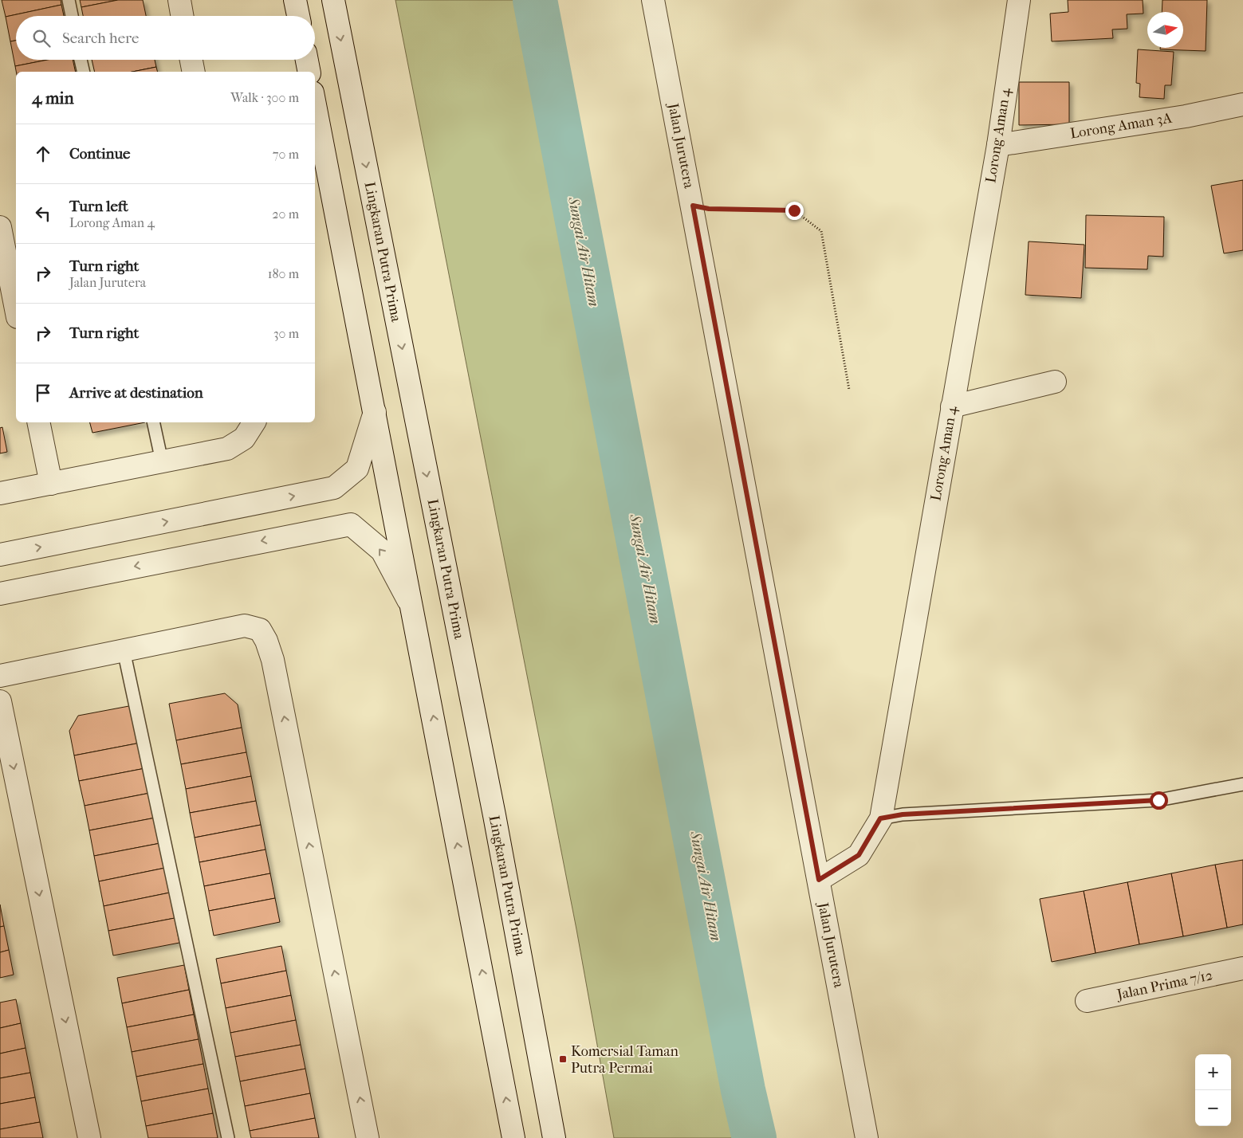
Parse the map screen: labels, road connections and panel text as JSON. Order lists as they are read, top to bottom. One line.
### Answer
{"streets":{"street":["Lorong Aman 3A","Lorong Aman 4","Jalan Jurutera","Lingkaran Putra Prima","Jalan Prima 7/12"]},"crossings":[["Lorong Aman 3A","Lorong Aman 4"],["Lorong Aman 4","Jalan Jurutera"]],"water":["Sungai Air Hitam"],"places":{"transit":["Komersial Taman Putra Permai"]},"north":"right","page":{"search":"Search here","heading":["4 min","Walk · 300 m"],"list":[["Continue","70 m"],["Turn left","Lorong Aman 4","20 m"],["Turn right","Jalan Jurutera","180 m"],["Turn right","30 m"],"Arrive at destination"],"map_buttons":["+","−"]}}
